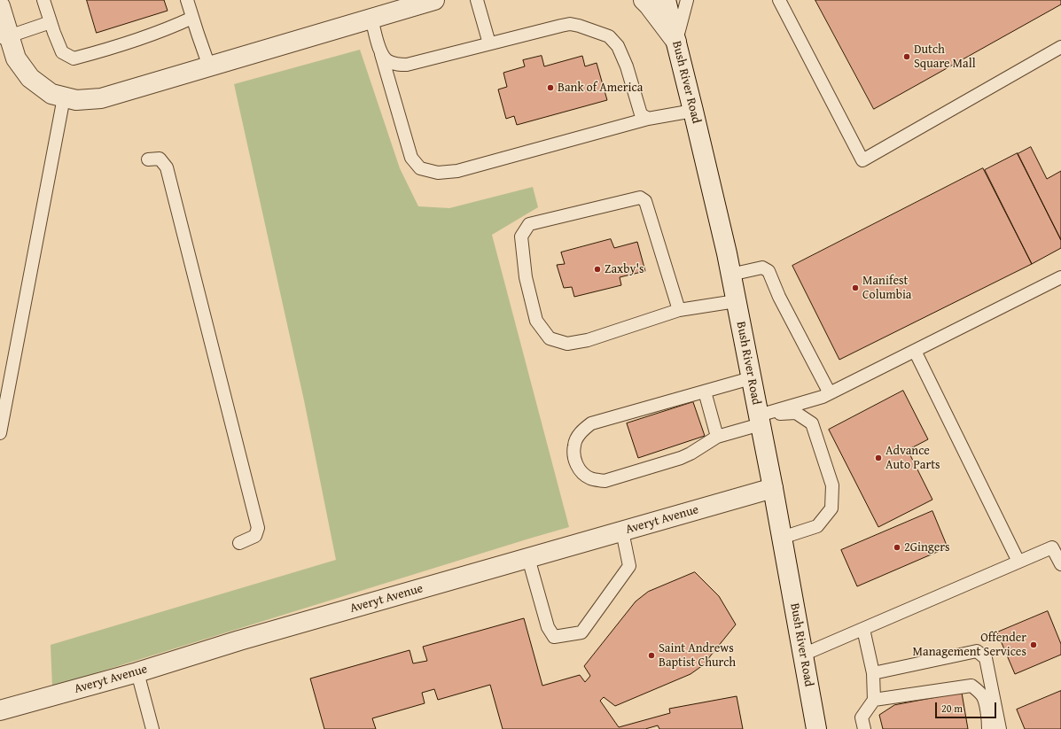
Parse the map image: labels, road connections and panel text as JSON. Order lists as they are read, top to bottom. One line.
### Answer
{"streets":{"street":["Bush River Road","Averyt Avenue"]},"crossings":[["Bush River Road","Averyt Avenue"]],"places":["Dutch Square Mall","Bank of America","Zaxby's","Manifest Columbia","Advance Auto Parts","2Gingers","Offender Management Services","Saint Andrews Baptist Church"],"scale_bar":"20 m"}
